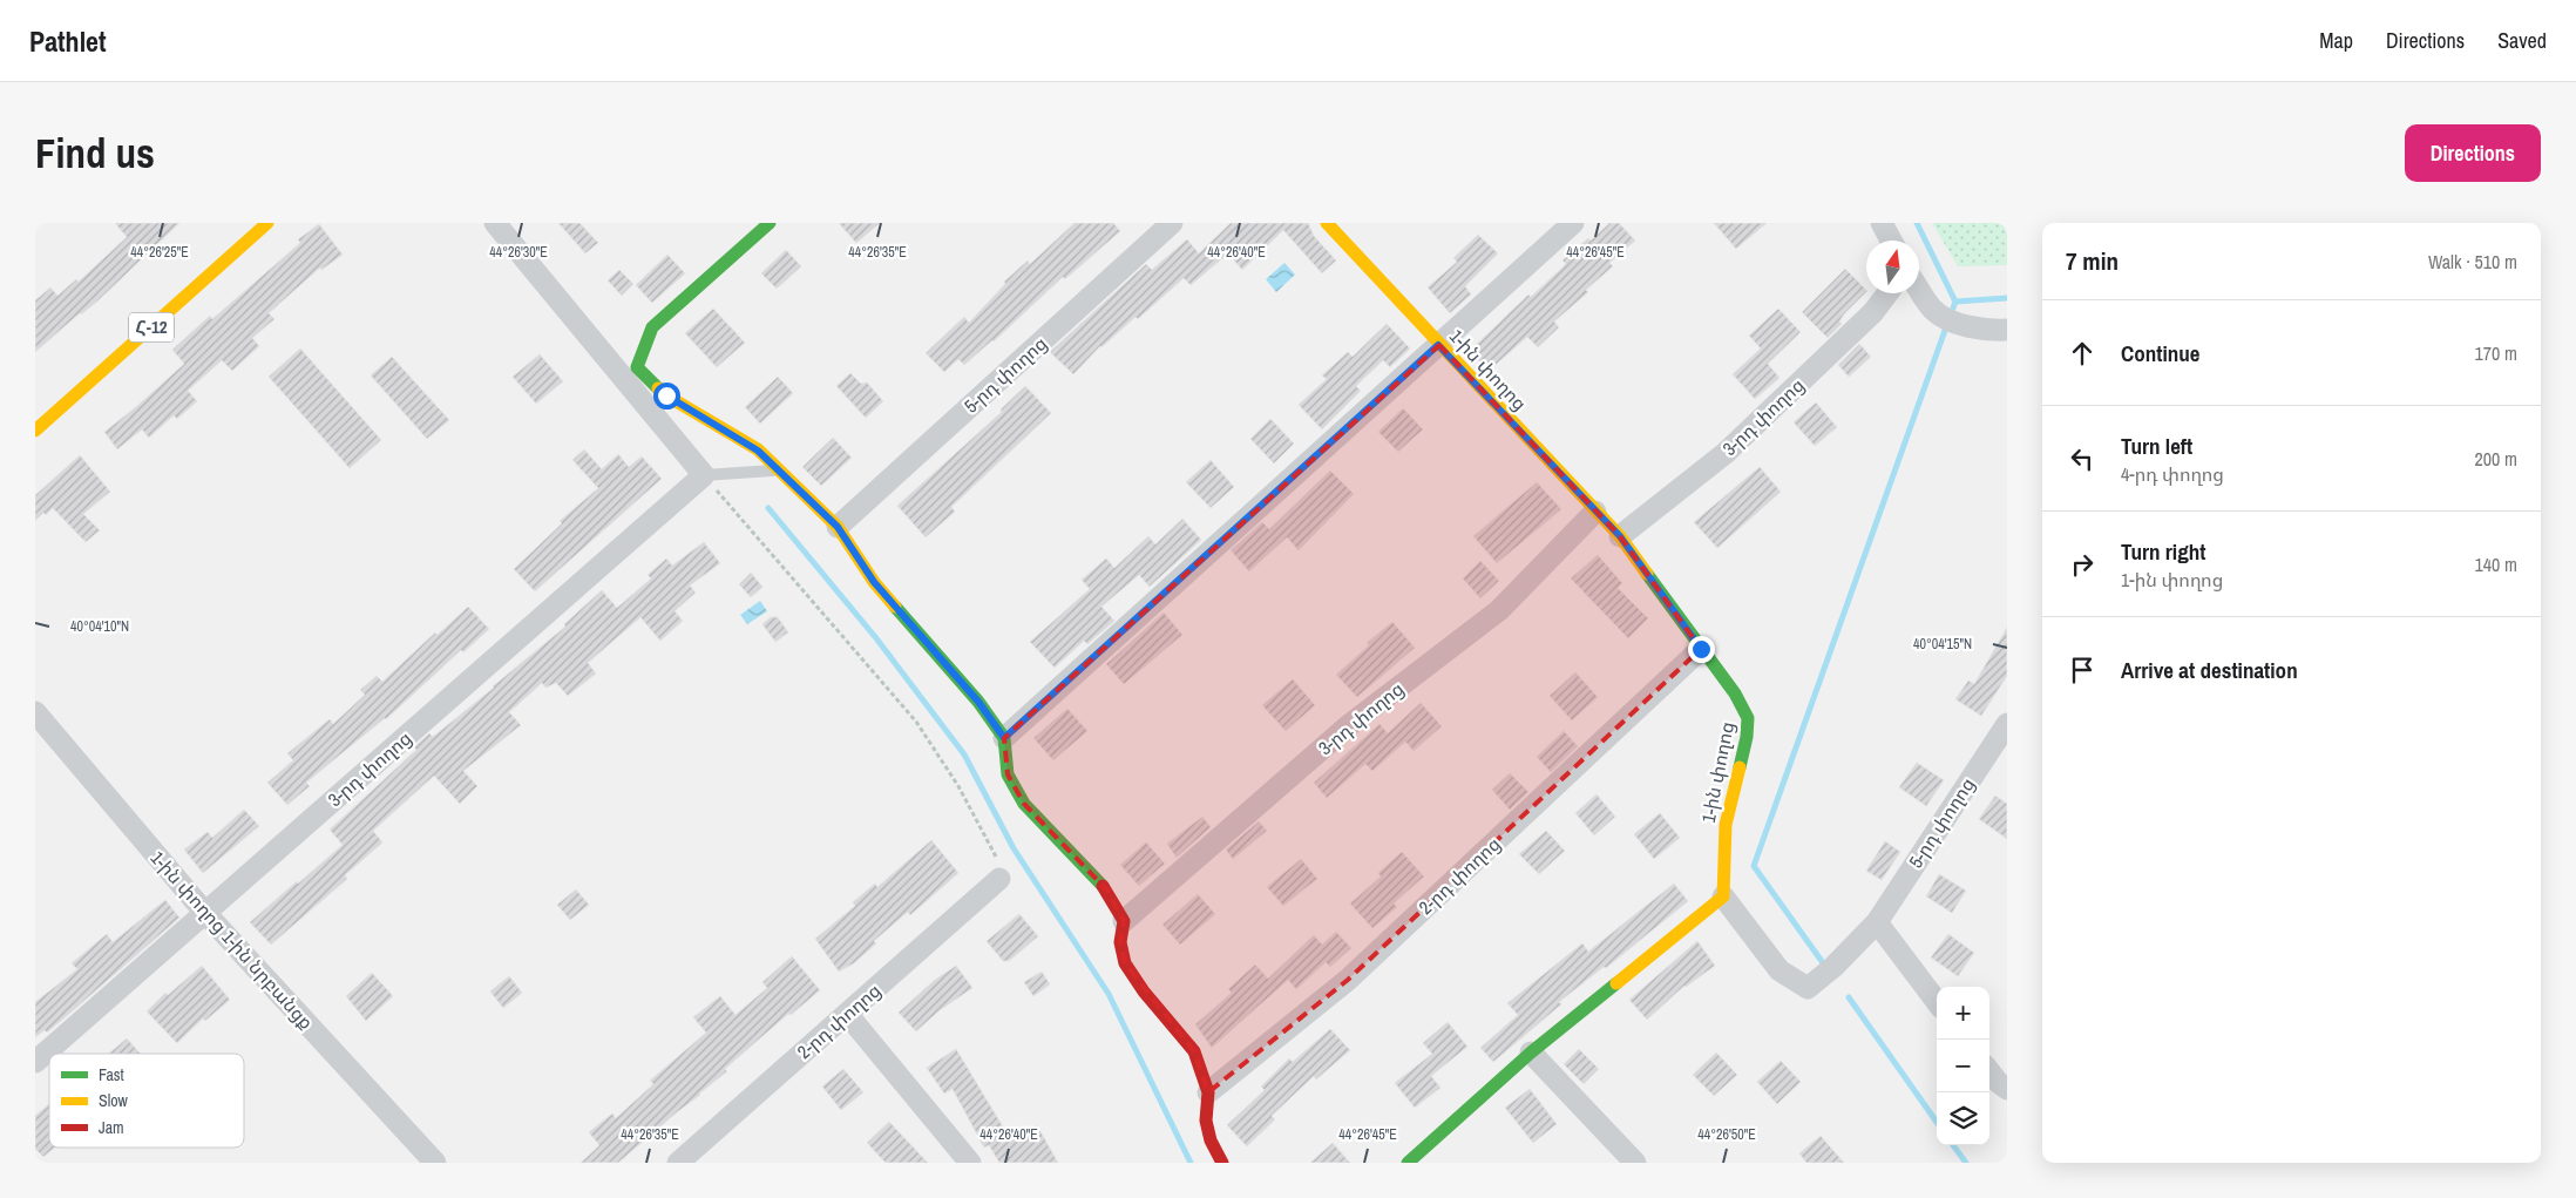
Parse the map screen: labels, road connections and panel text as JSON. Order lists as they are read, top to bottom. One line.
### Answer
{"streets":{"street":["Հ-12","1-ին փողոց","5-րդ փողոց","3-րդ փողոց","2-րդ փողոց","1-ին փողոց 1-ին նրբանցք"]},"crossings":[["1-ին փողոց","5-րդ փողոց"],["1-ին փողոց","3-րդ փողոց"],["1-ին փողոց","2-րդ փողոց"],["3-րդ փողոց","1-ին փողոց 1-ին նրբանցք"]],"legend":["Fast","Slow","Jam"],"north":"top","page":{"header":"Pathlet","nav":["Map","Directions","Saved"],"buttons":"Directions","title":"Find us","heading":["7 min","Walk · 510 m"],"list":[["Continue","170 m"],["Turn left","4-րդ փողոց","200 m"],["Turn right","1-ին փողոց","140 m"],"Arrive at destination"],"map_buttons":["+","−"]},"coordinates":["44°26'30\"E","44°26'35\"E","44°26'40\"E","44°26'45\"E","44°26'25\"E","40°04'10\"N","40°04'15\"N","44°26'50\"E"]}
